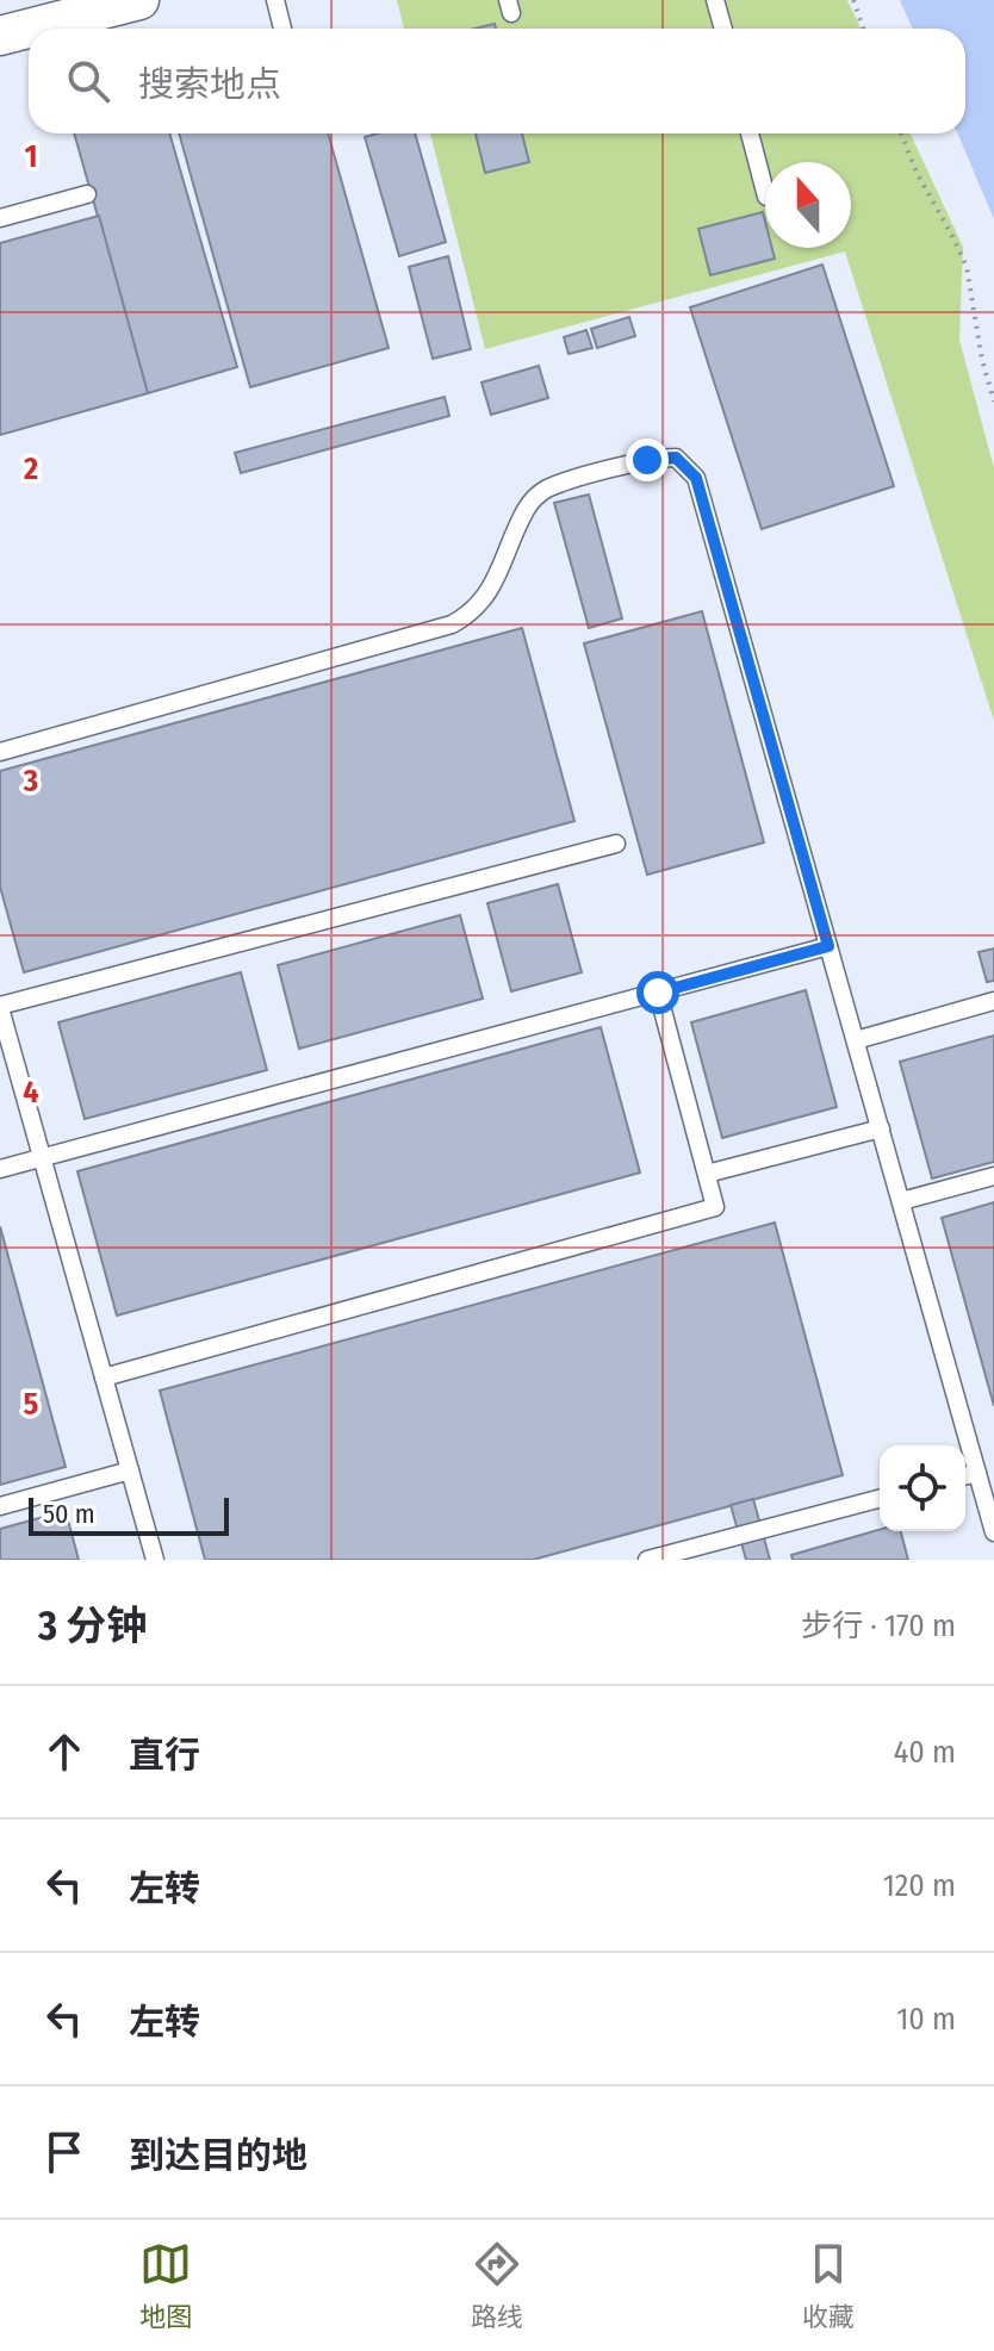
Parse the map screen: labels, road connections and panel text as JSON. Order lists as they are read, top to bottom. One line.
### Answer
{"scale_bar":"50 m","north":"top","page":{"search":"搜索地点","scale":"50 m","heading":["3 分钟","步行 · 170 m"],"list":[["直行","40 m"],["左转","120 m"],["左转","10 m"],"到达目的地"],"nav":["地图","路线","收藏"]},"grid":{"rows":["1","2","3","4","5"]}}
